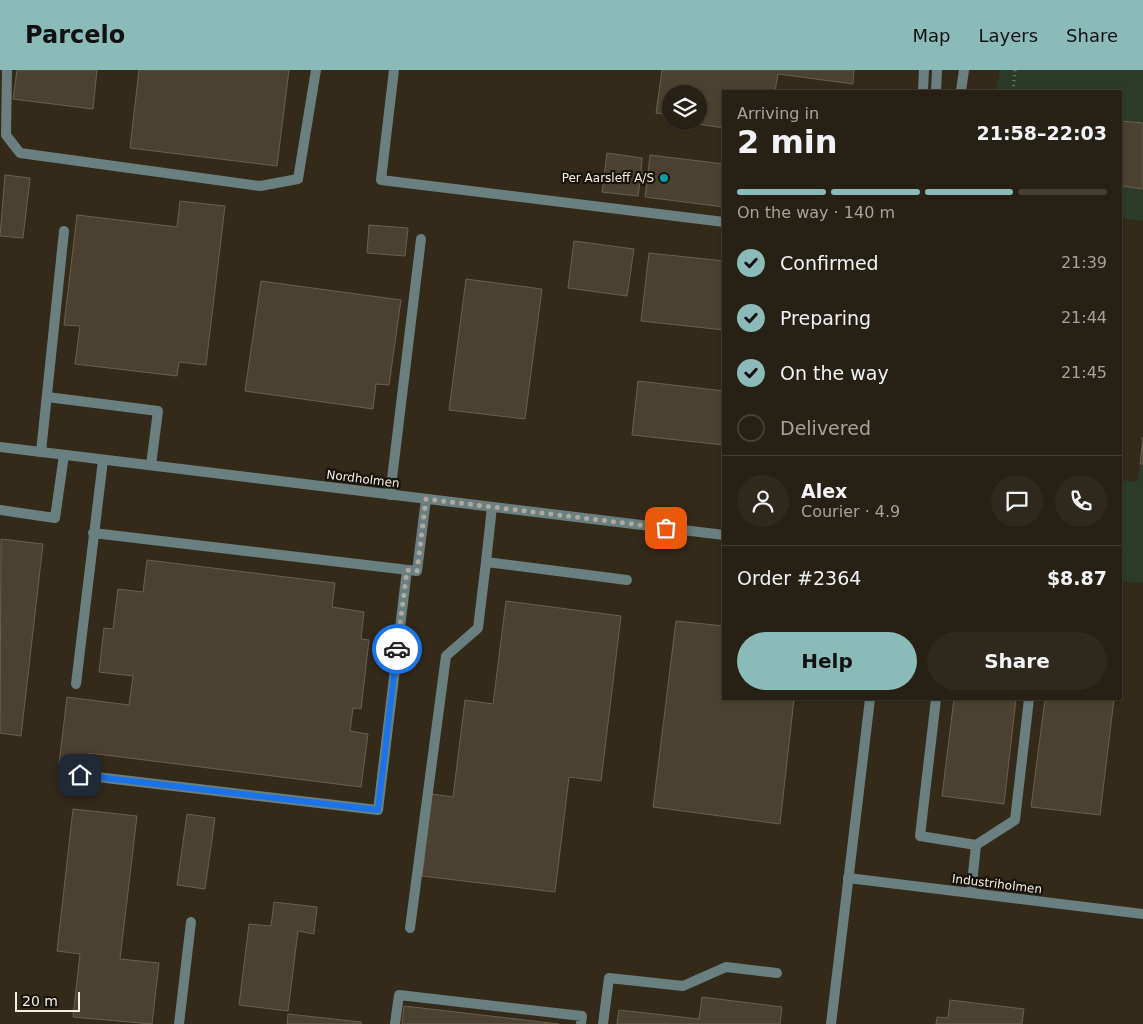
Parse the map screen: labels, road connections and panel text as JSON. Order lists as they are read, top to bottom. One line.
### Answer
{"streets":{"street":["Nordholmen","Industriholmen"]},"places":["Per Aarsleff A/S"],"scale_bar":"20 m","page":{"header":"Parcelo","nav":["Map","Layers","Share"],"heading":["2 min","Arriving in","21:58–22:03"],"panel":["Alex","Courier · 4.9","Order #2364","$8.87"],"bar":"On the way · 140 m","list":[["Confirmed","21:39"],["Preparing","21:44"],["On the way","21:45"],"Delivered"],"buttons":["Help","Share"],"scale":"20 m"}}
